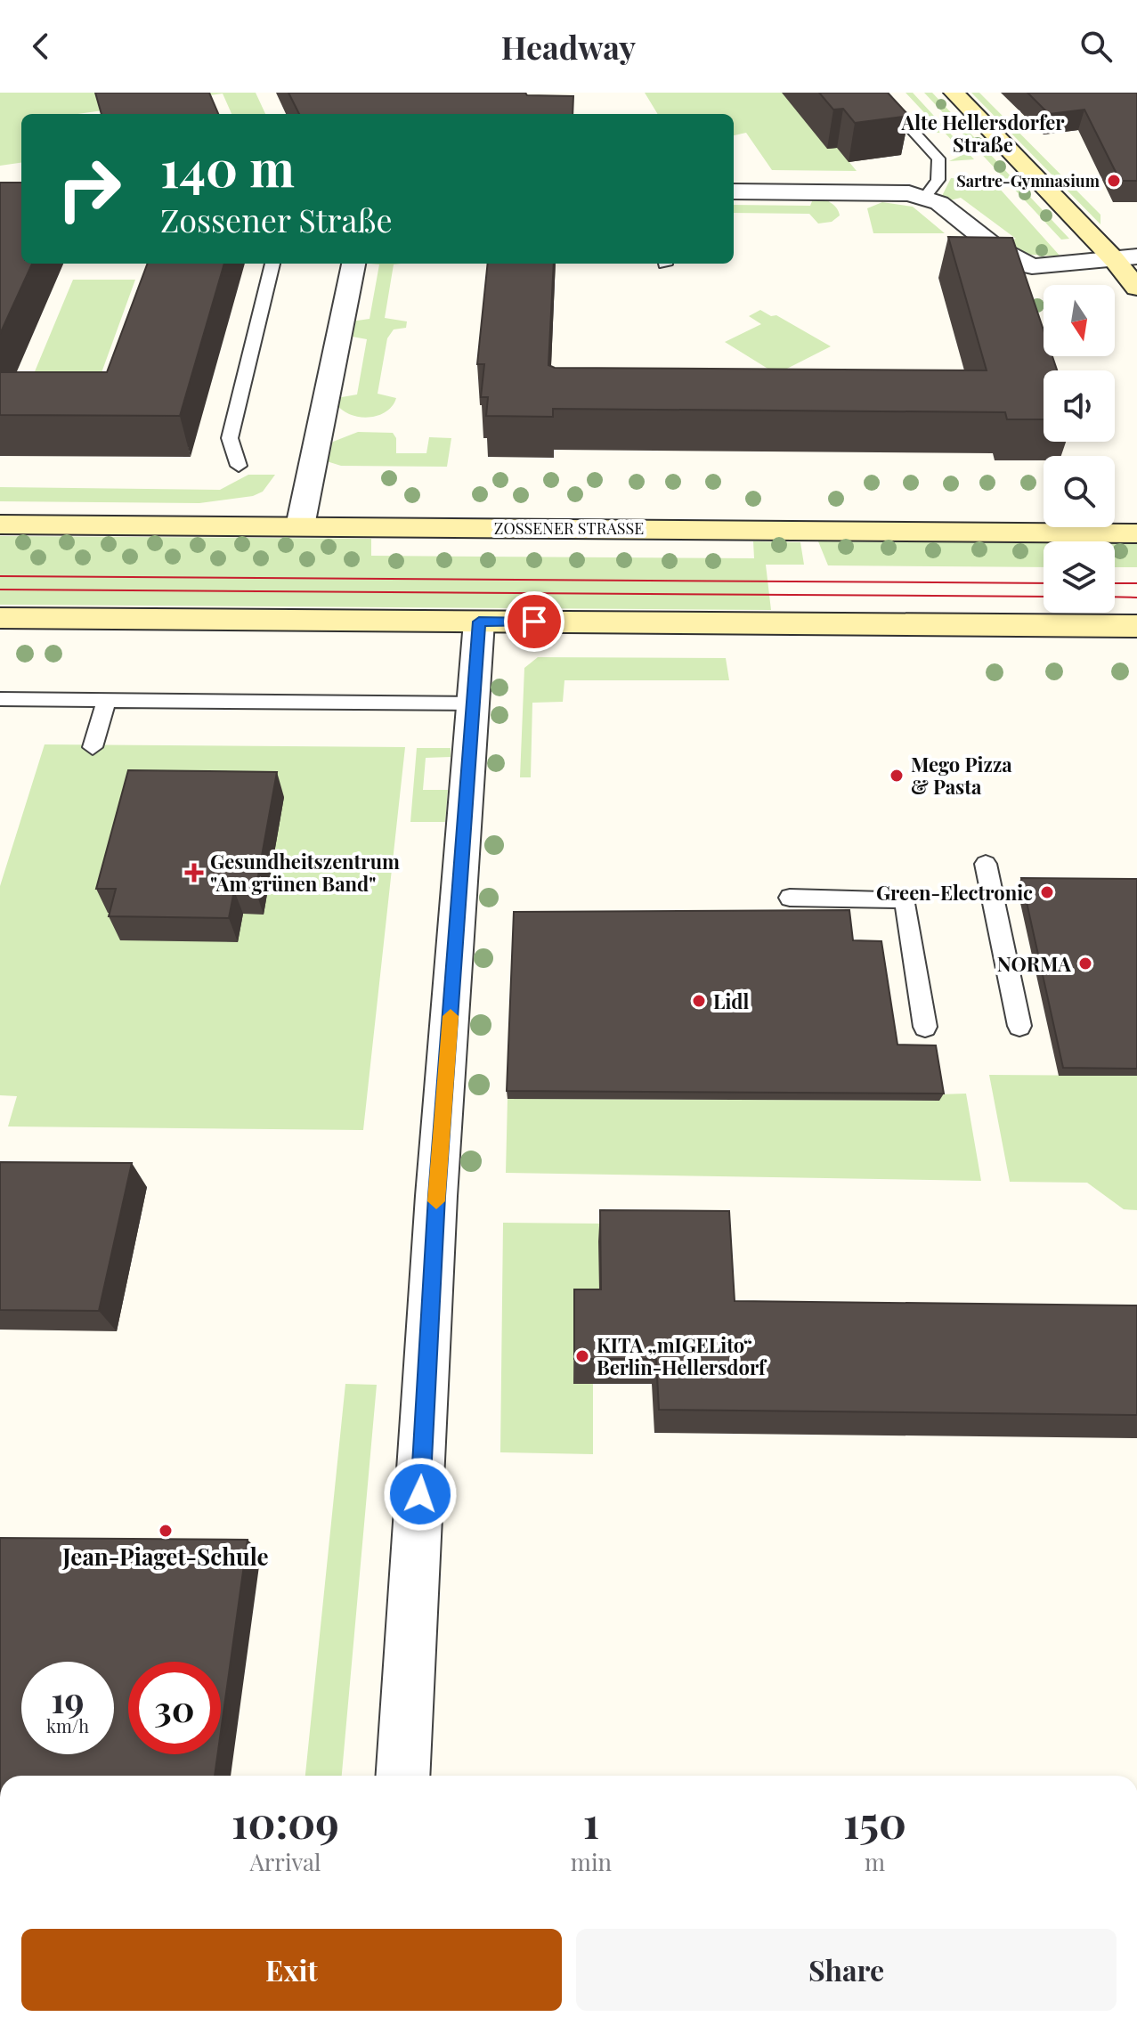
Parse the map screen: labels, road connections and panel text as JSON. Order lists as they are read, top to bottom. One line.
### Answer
{"streets":{"street":["ZOSSENER STRASSE"]},"districts":["Alte Hellersdorfer Straße"],"places":{"other":["Sartre-Gymnasium","Mego Pizza & Pasta","Green-Electronic","NORMA","Lidl","KITA „mIGELito“ Berlin-Hellersdorf","Jean-Piaget-Schule"],"health":["Gesundheitszentrum \"Am grünen Band\""]},"north":"bottom","page":{"header":"Headway","turn":["140 m","Zossener Straße"],"speed":"19 km/h","limit":"30","eta":["10:09","Arrival","1","min","150","m"],"buttons":["Exit","Share"]}}
